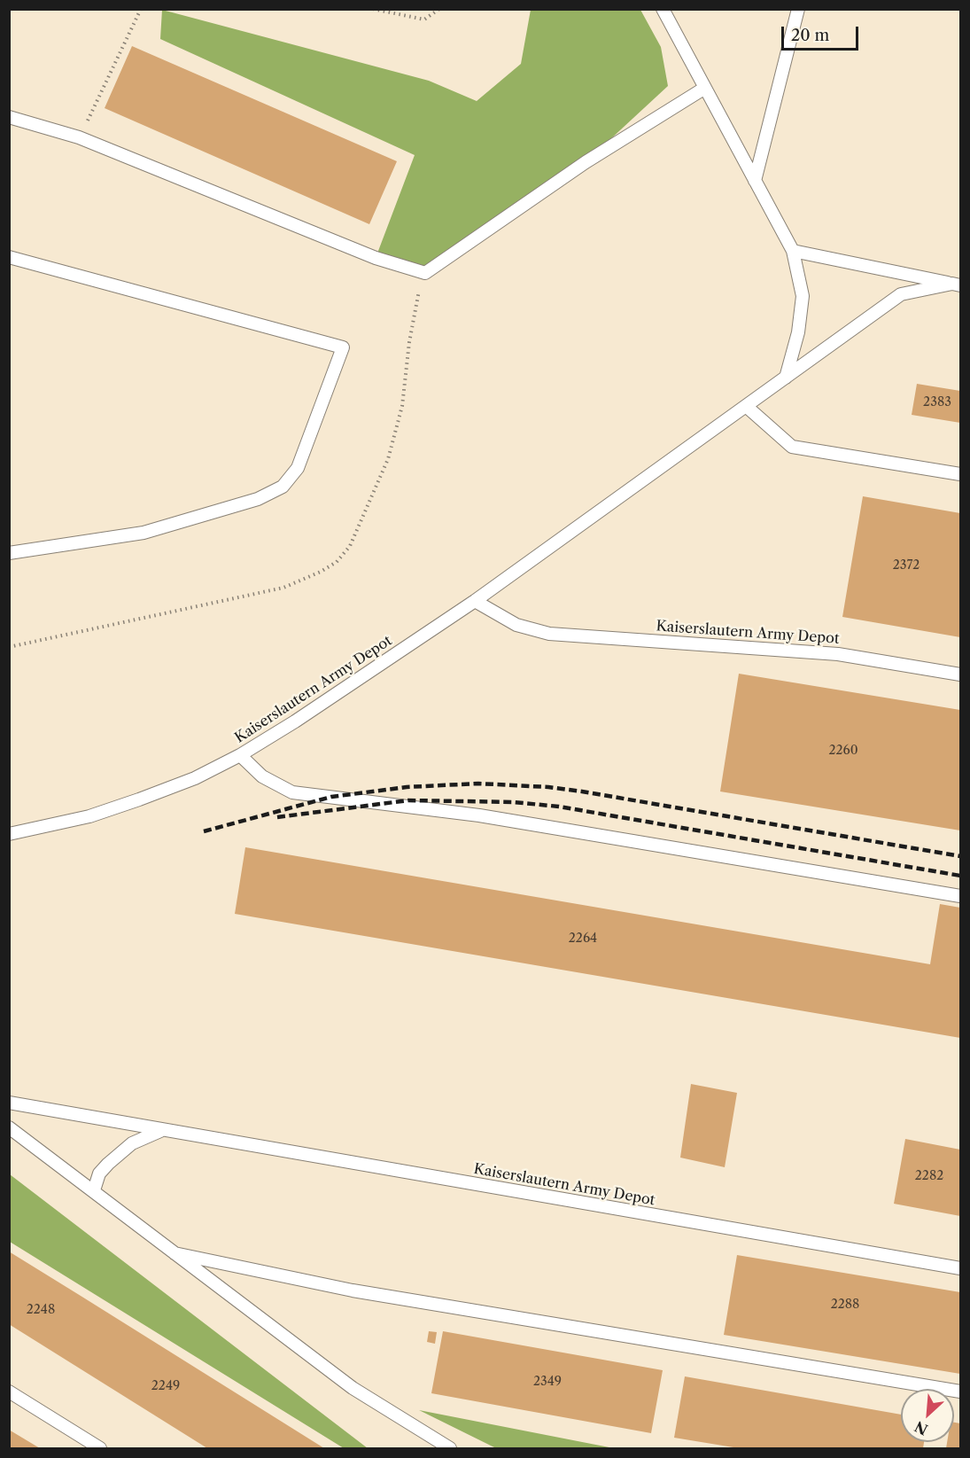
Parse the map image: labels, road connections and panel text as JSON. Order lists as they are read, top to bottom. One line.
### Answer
{"streets":{"lane":["Kaiserslautern Army Depot"]},"house_numbers":["2383","2372","2260","2264","2282","2288","2248","2349","2249"],"scale_bar":"20 m","north":"bottom left"}
